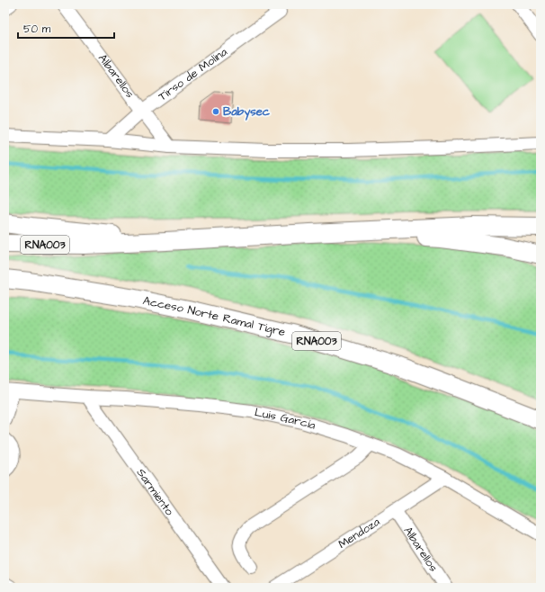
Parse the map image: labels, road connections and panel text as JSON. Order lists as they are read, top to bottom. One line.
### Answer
{"streets":{"highway":["RNA003","Acceso Norte Ramal Tigre"],"street":["Tirso de Molina","Albarellos","Luis García","Sarmiento","Mendoza"]},"crossings":[["Tirso de Molina","Albarellos"],["Albarellos","Mendoza"],["Luis García","Sarmiento"],["Luis García","Mendoza"]],"places":["Babysec"],"scale_bar":"50 m"}
